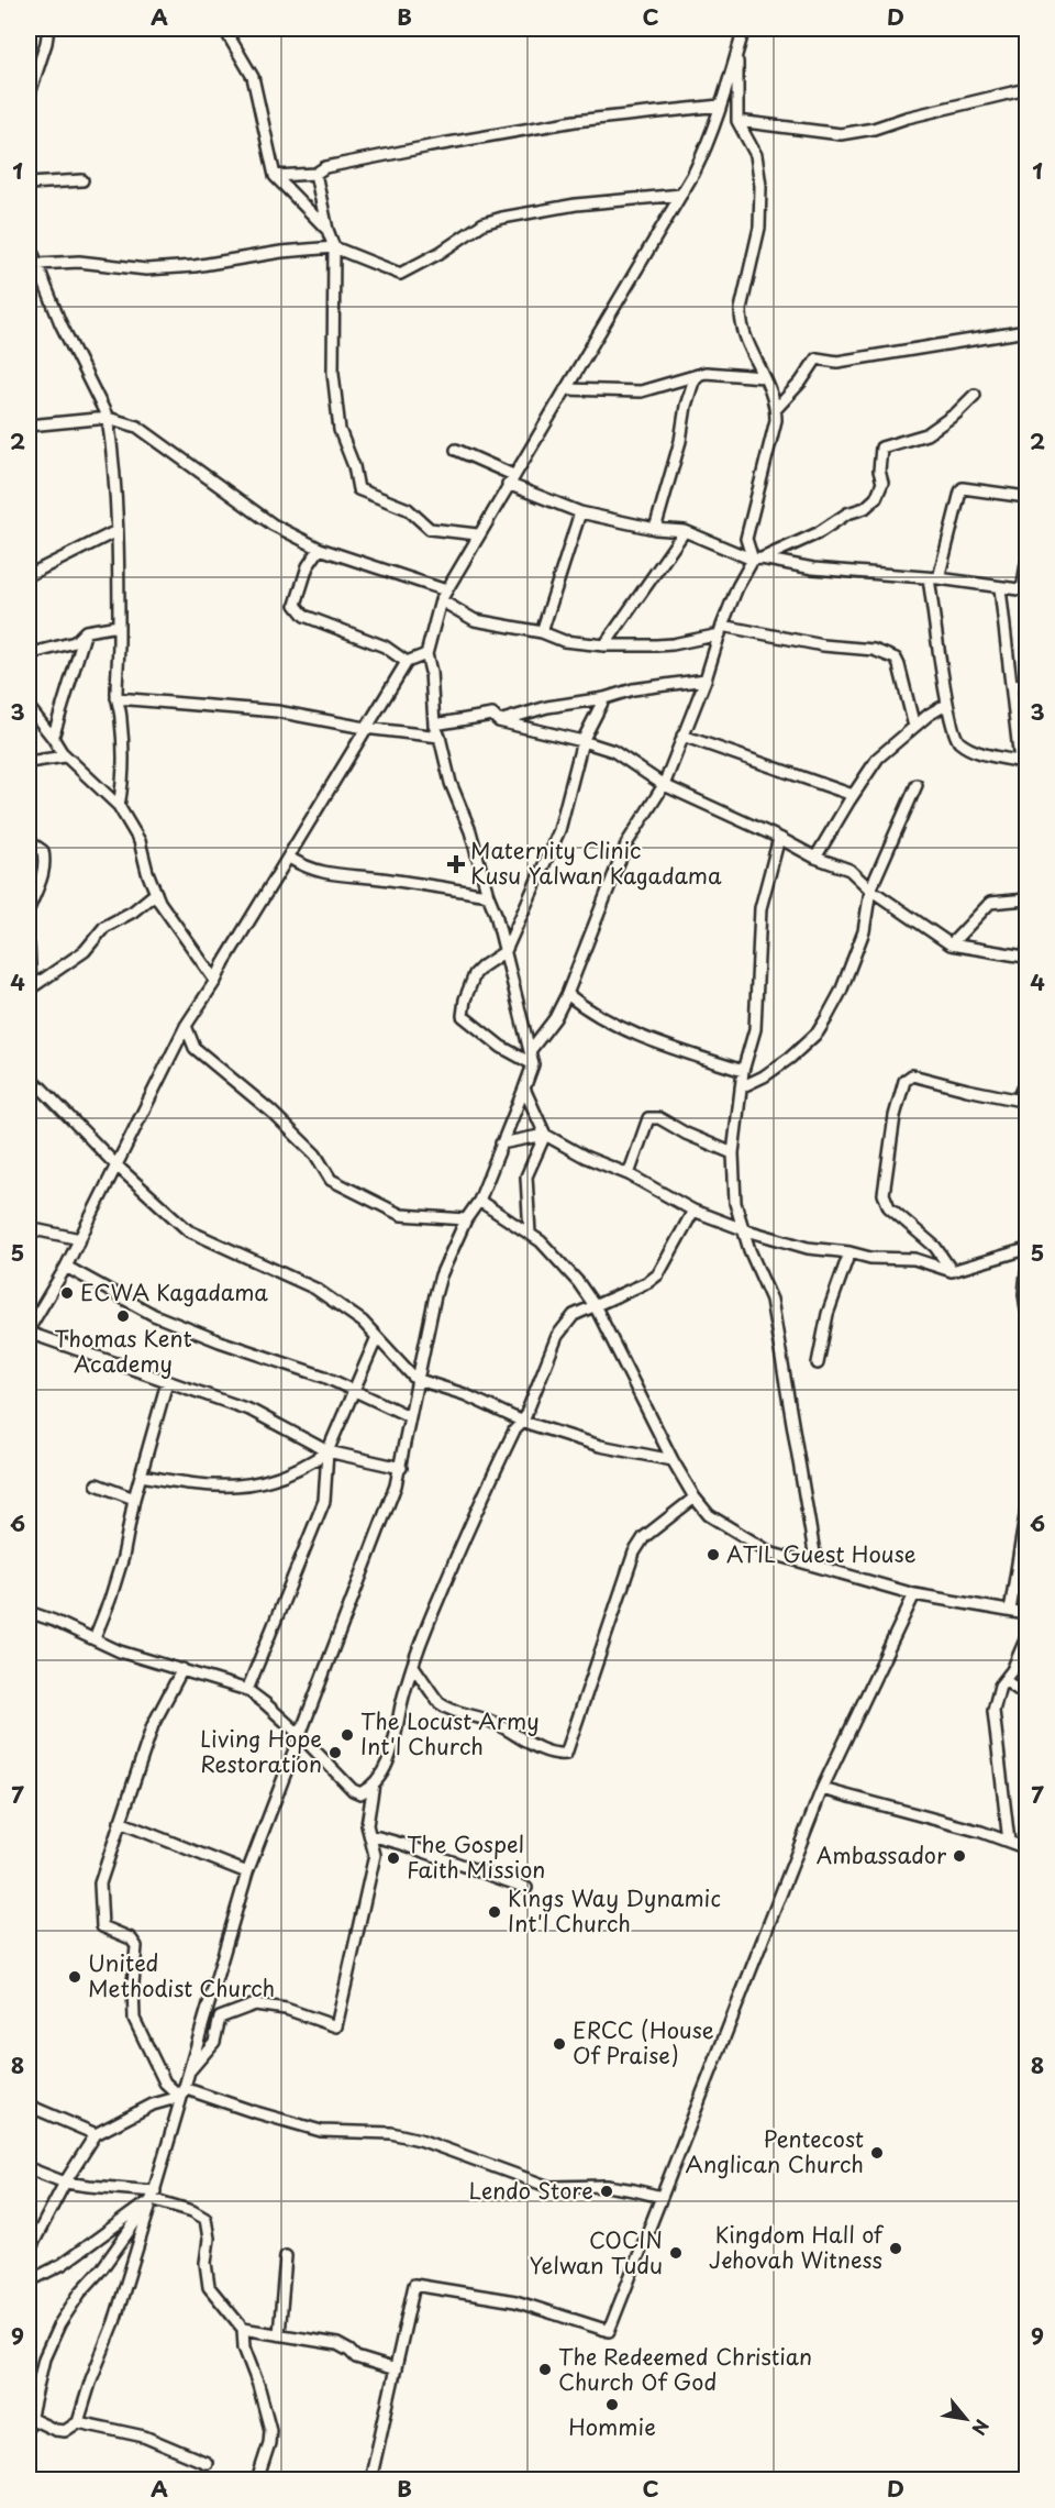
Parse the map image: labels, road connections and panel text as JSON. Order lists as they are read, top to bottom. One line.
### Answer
{"places":{"health":["Maternity Clinic Kusu Yalwan Kagadama"],"other":["ECWA Kagadama","Thomas Kent Academy","ATIL Guest House","The Locust Army Int'l Church","Living Hope Restoration","Ambassador","The Gospel Faith Mission","Kings Way Dynamic Int'l Church","United Methodist Church","ERCC (House Of Praise)","Pentecost Anglican Church","Lendo Store","Kingdom Hall of Jehovah Witness","COCIN Yelwan Tudu","The Redeemed Christian Church Of God","Hommie"]},"north":"bottom right","grid":{"columns":["A","B","C","D"],"rows":["1","2","3","4","5","6","7","8","9"]}}
